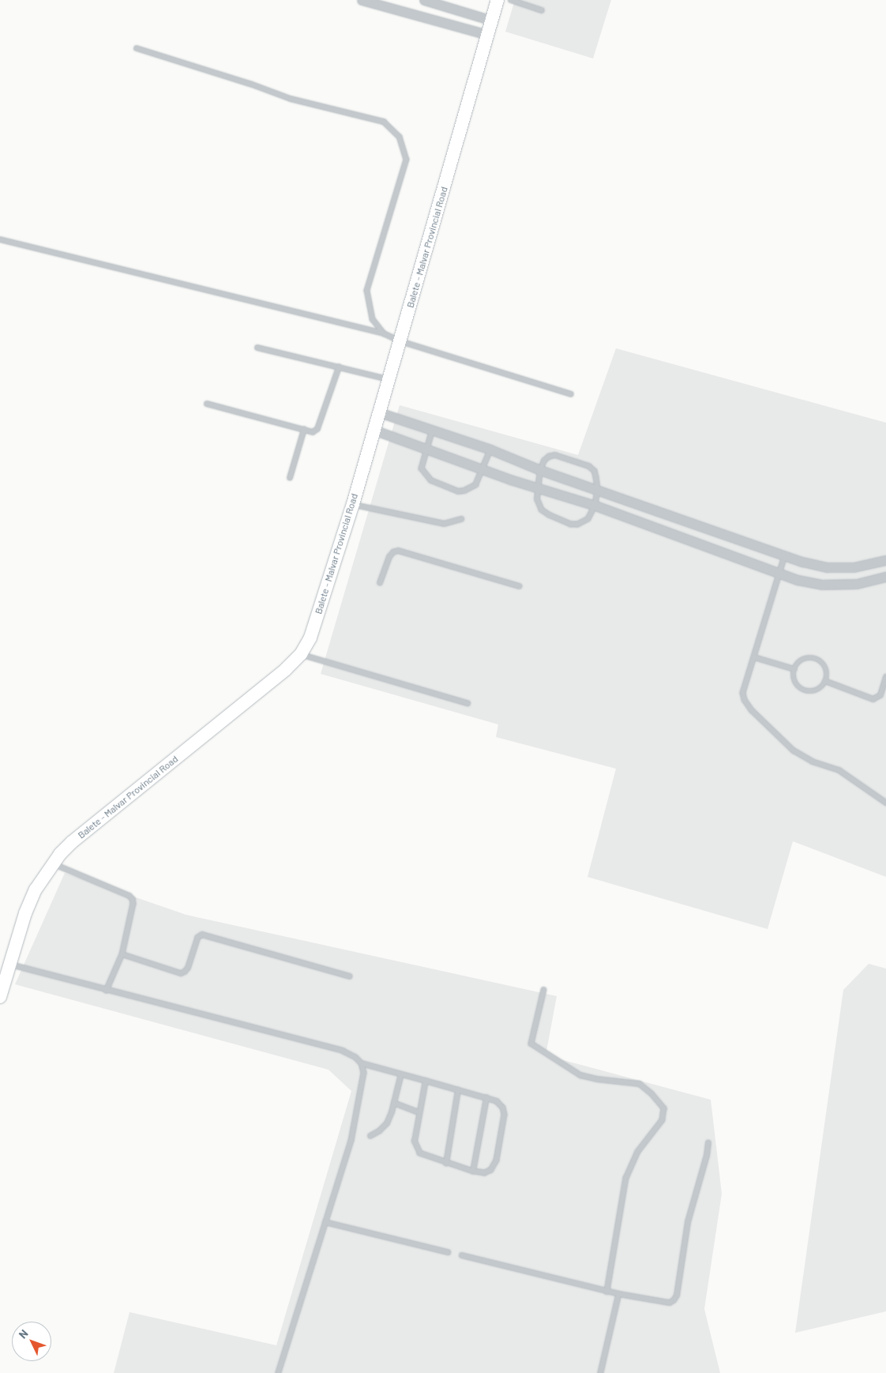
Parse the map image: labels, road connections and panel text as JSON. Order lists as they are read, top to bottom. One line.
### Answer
{"streets":{"main road":["Balete - Malvar Provincial Road"]},"north":"top left"}
